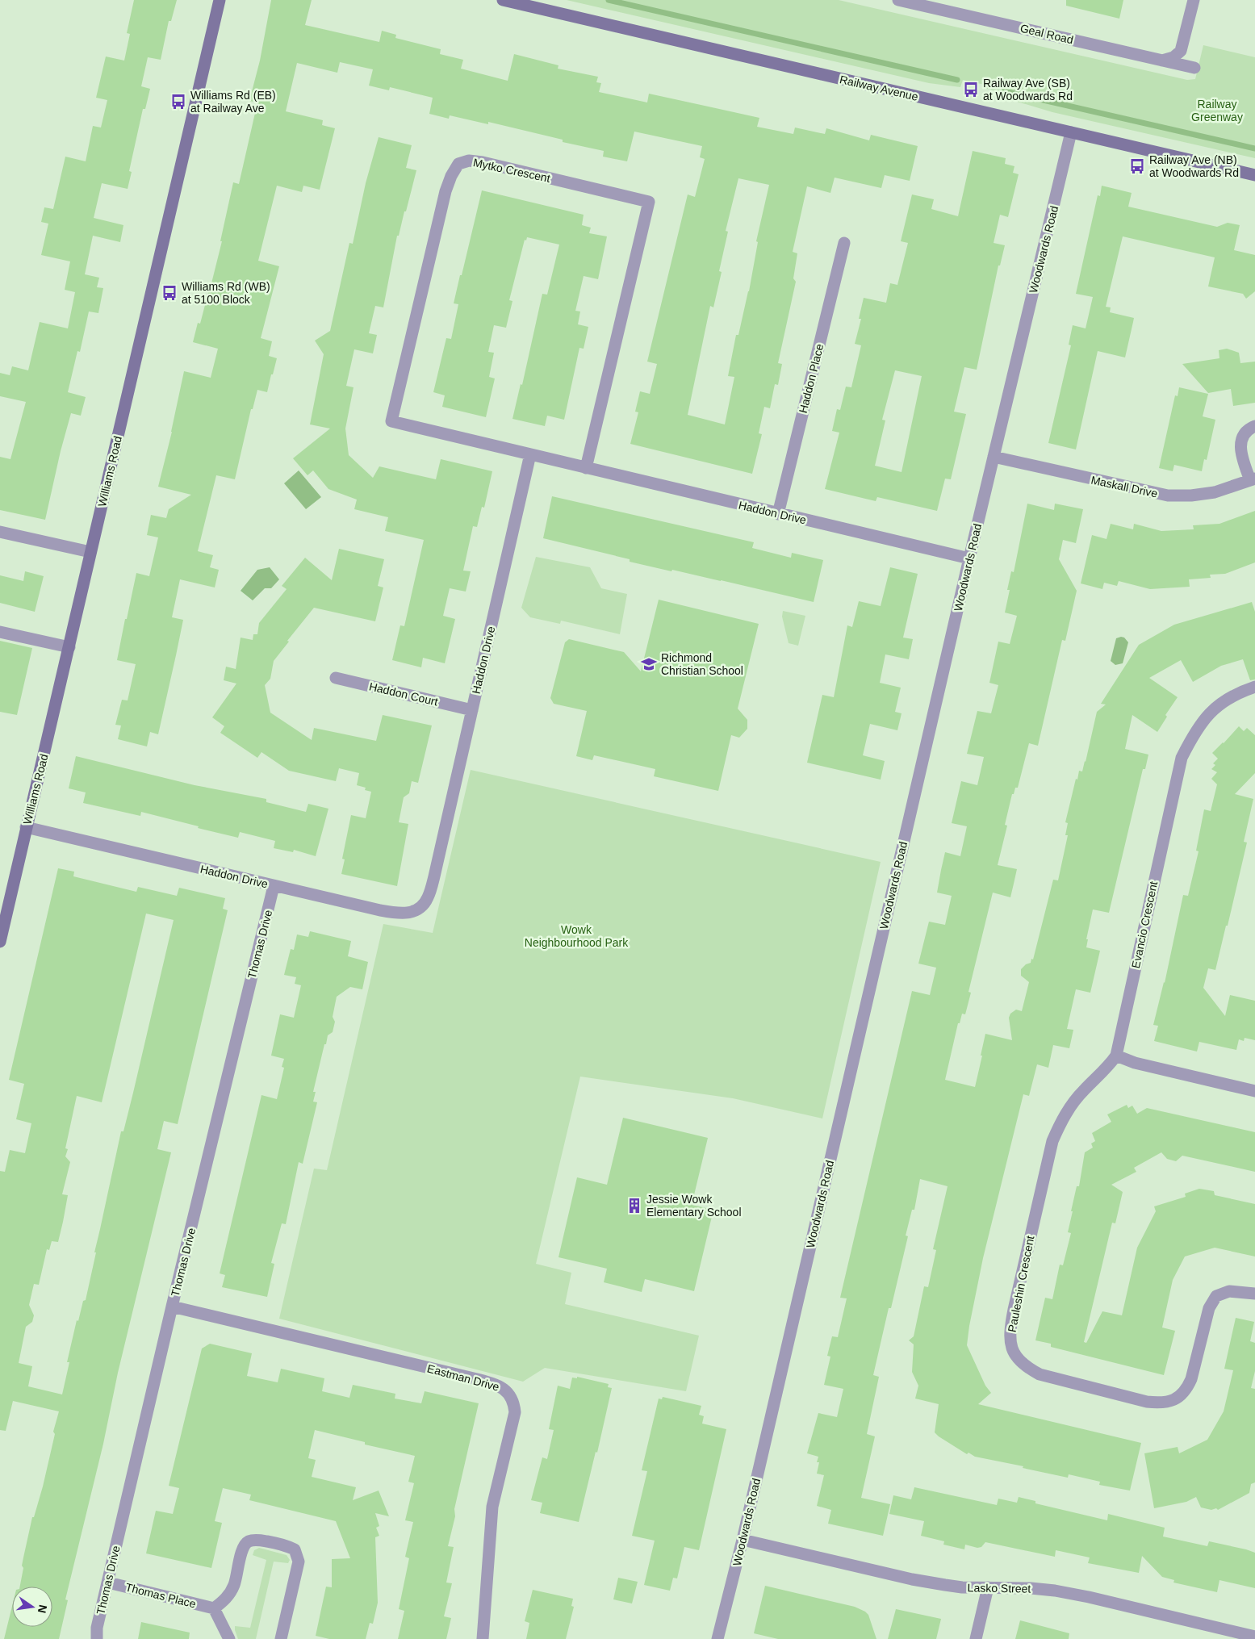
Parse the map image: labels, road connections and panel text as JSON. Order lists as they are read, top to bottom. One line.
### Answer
{"streets":{"street":["Geal Road","Railway Avenue","Mytko Crescent","Woodwards Road","Haddon Place","Williams Road","Maskall Drive","Haddon Drive","Haddon Court","Evancio Crescent","Thomas Drive","Pauleshin Crescent","Eastman Drive","Lasko Street","Thomas Place"]},"crossings":[["Railway Avenue","Woodwards Road"],["Mytko Crescent","Haddon Drive"],["Woodwards Road","Maskall Drive"],["Woodwards Road","Haddon Drive"],["Woodwards Road","Lasko Street"],["Haddon Place","Haddon Drive"],["Williams Road","Haddon Drive"],["Haddon Drive","Haddon Court"],["Haddon Drive","Thomas Drive"],["Evancio Crescent","Pauleshin Crescent"],["Thomas Drive","Eastman Drive"],["Thomas Drive","Thomas Place"]],"parks":["Railway Greenway","Wowk Neighbourhood Park"],"places":{"bus stop":["Railway Ave (SB) at Woodwards Rd","Williams Rd (EB) at Railway Ave","Railway Ave (NB) at Woodwards Rd","Williams Rd (WB) at 5100 Block"],"school or university":["Richmond Christian School"],"building":["Jessie Wowk Elementary School"]},"north":"right"}
